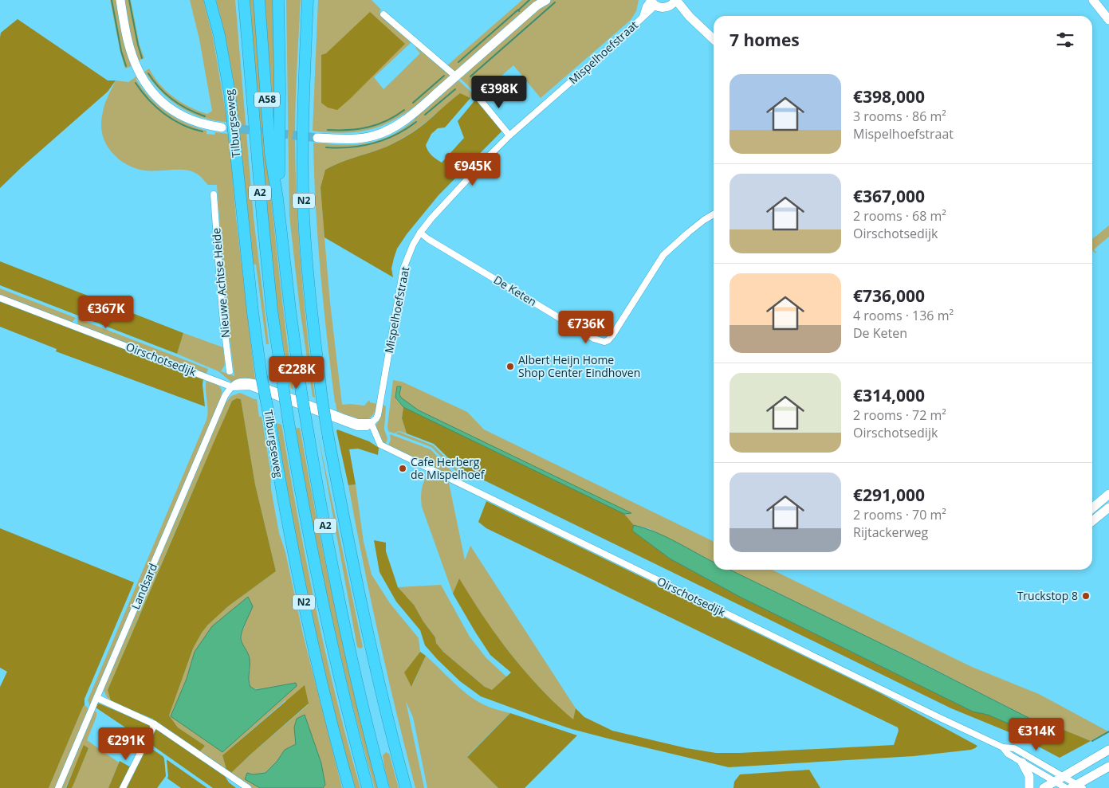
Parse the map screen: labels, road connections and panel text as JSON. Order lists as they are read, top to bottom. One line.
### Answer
{"streets":{"highway":["A58","Tilburgseweg","A2","N2"],"street":["Mispelhoefstraat","Nieuwe Achtse Heide","De Keten","Oirschotsedijk","Landsard"]},"crossings":[["Mispelhoefstraat","De Keten"],["Mispelhoefstraat","Oirschotsedijk"],["A58","A2"],["Oirschotsedijk","Landsard"]],"places":["Albert Heijn Home Shop Center Eindhoven","Cafe Herberg de Mispelhoef","Truckstop 8"],"page":{"heading":"7 homes","list":[{"name":"€398,000","note":"3 rooms · 86 m² · Mispelhoefstraat"},{"name":"€367,000","note":"2 rooms · 68 m² · Oirschotsedijk"},{"name":"€736,000","note":"4 rooms · 136 m² · De Keten"},{"name":"€314,000","note":"2 rooms · 72 m² · Oirschotsedijk"},{"name":"€291,000","note":"2 rooms · 70 m² · Rijtackerweg"}],"price":["€398K","€945K","€367K","€736K","€228K","€314K","€291K"]}}
